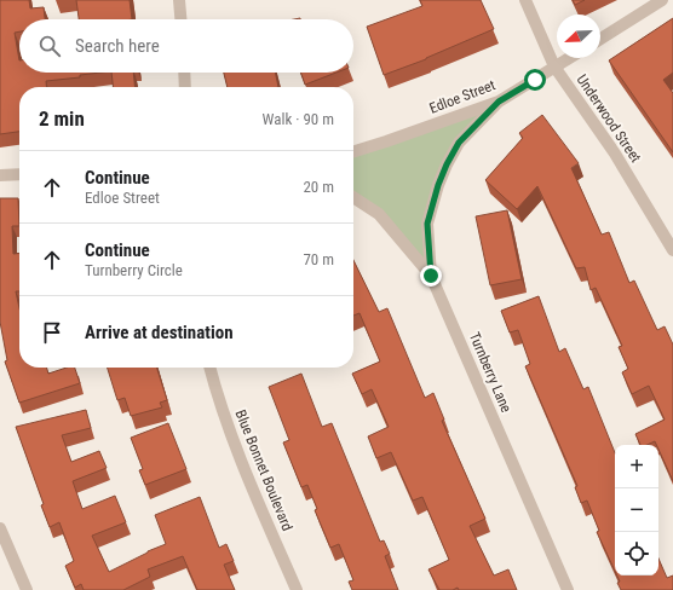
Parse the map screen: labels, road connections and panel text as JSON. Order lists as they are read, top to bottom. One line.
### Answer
{"streets":{"street":["Edloe Street","Underwood Street","Turnberry Lane","Blue Bonnet Boulevard"]},"crossings":[["Edloe Street","Underwood Street"]],"north":"bottom left","page":{"search":"Search here","heading":["2 min","Walk · 90 m"],"list":[["Continue","Edloe Street","20 m"],["Continue","Turnberry Circle","70 m"],"Arrive at destination"],"map_buttons":["+","−"]}}
